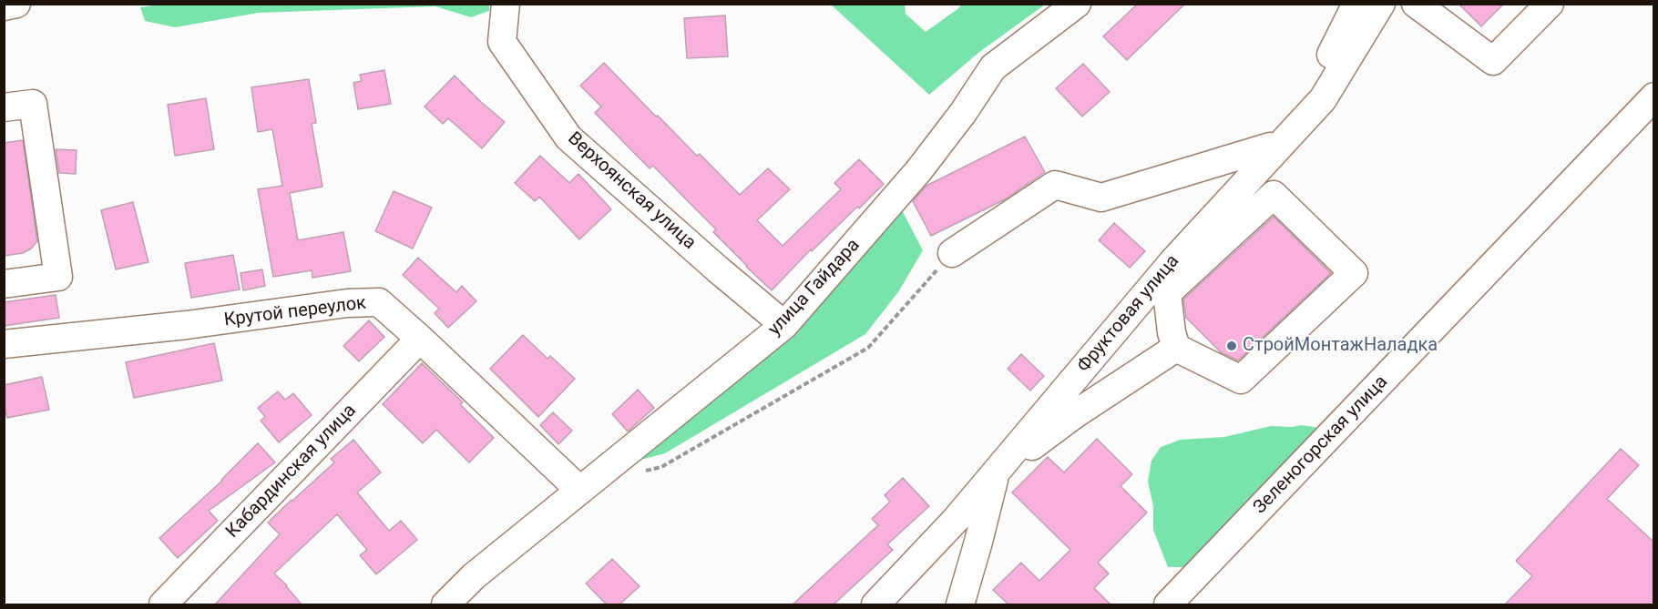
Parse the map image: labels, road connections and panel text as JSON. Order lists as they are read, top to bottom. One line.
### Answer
{"streets":{"street":["Верхоянская улица","улица Гайдара","Крутой переулок","Фруктовая улица","Зеленогорская улица","Кабардинская улица"]},"crossings":[["Верхоянская улица","улица Гайдара"],["улица Гайдара","Крутой переулок"],["Крутой переулок","Кабардинская улица"]],"places":["СтройМонтажНаладка"]}
